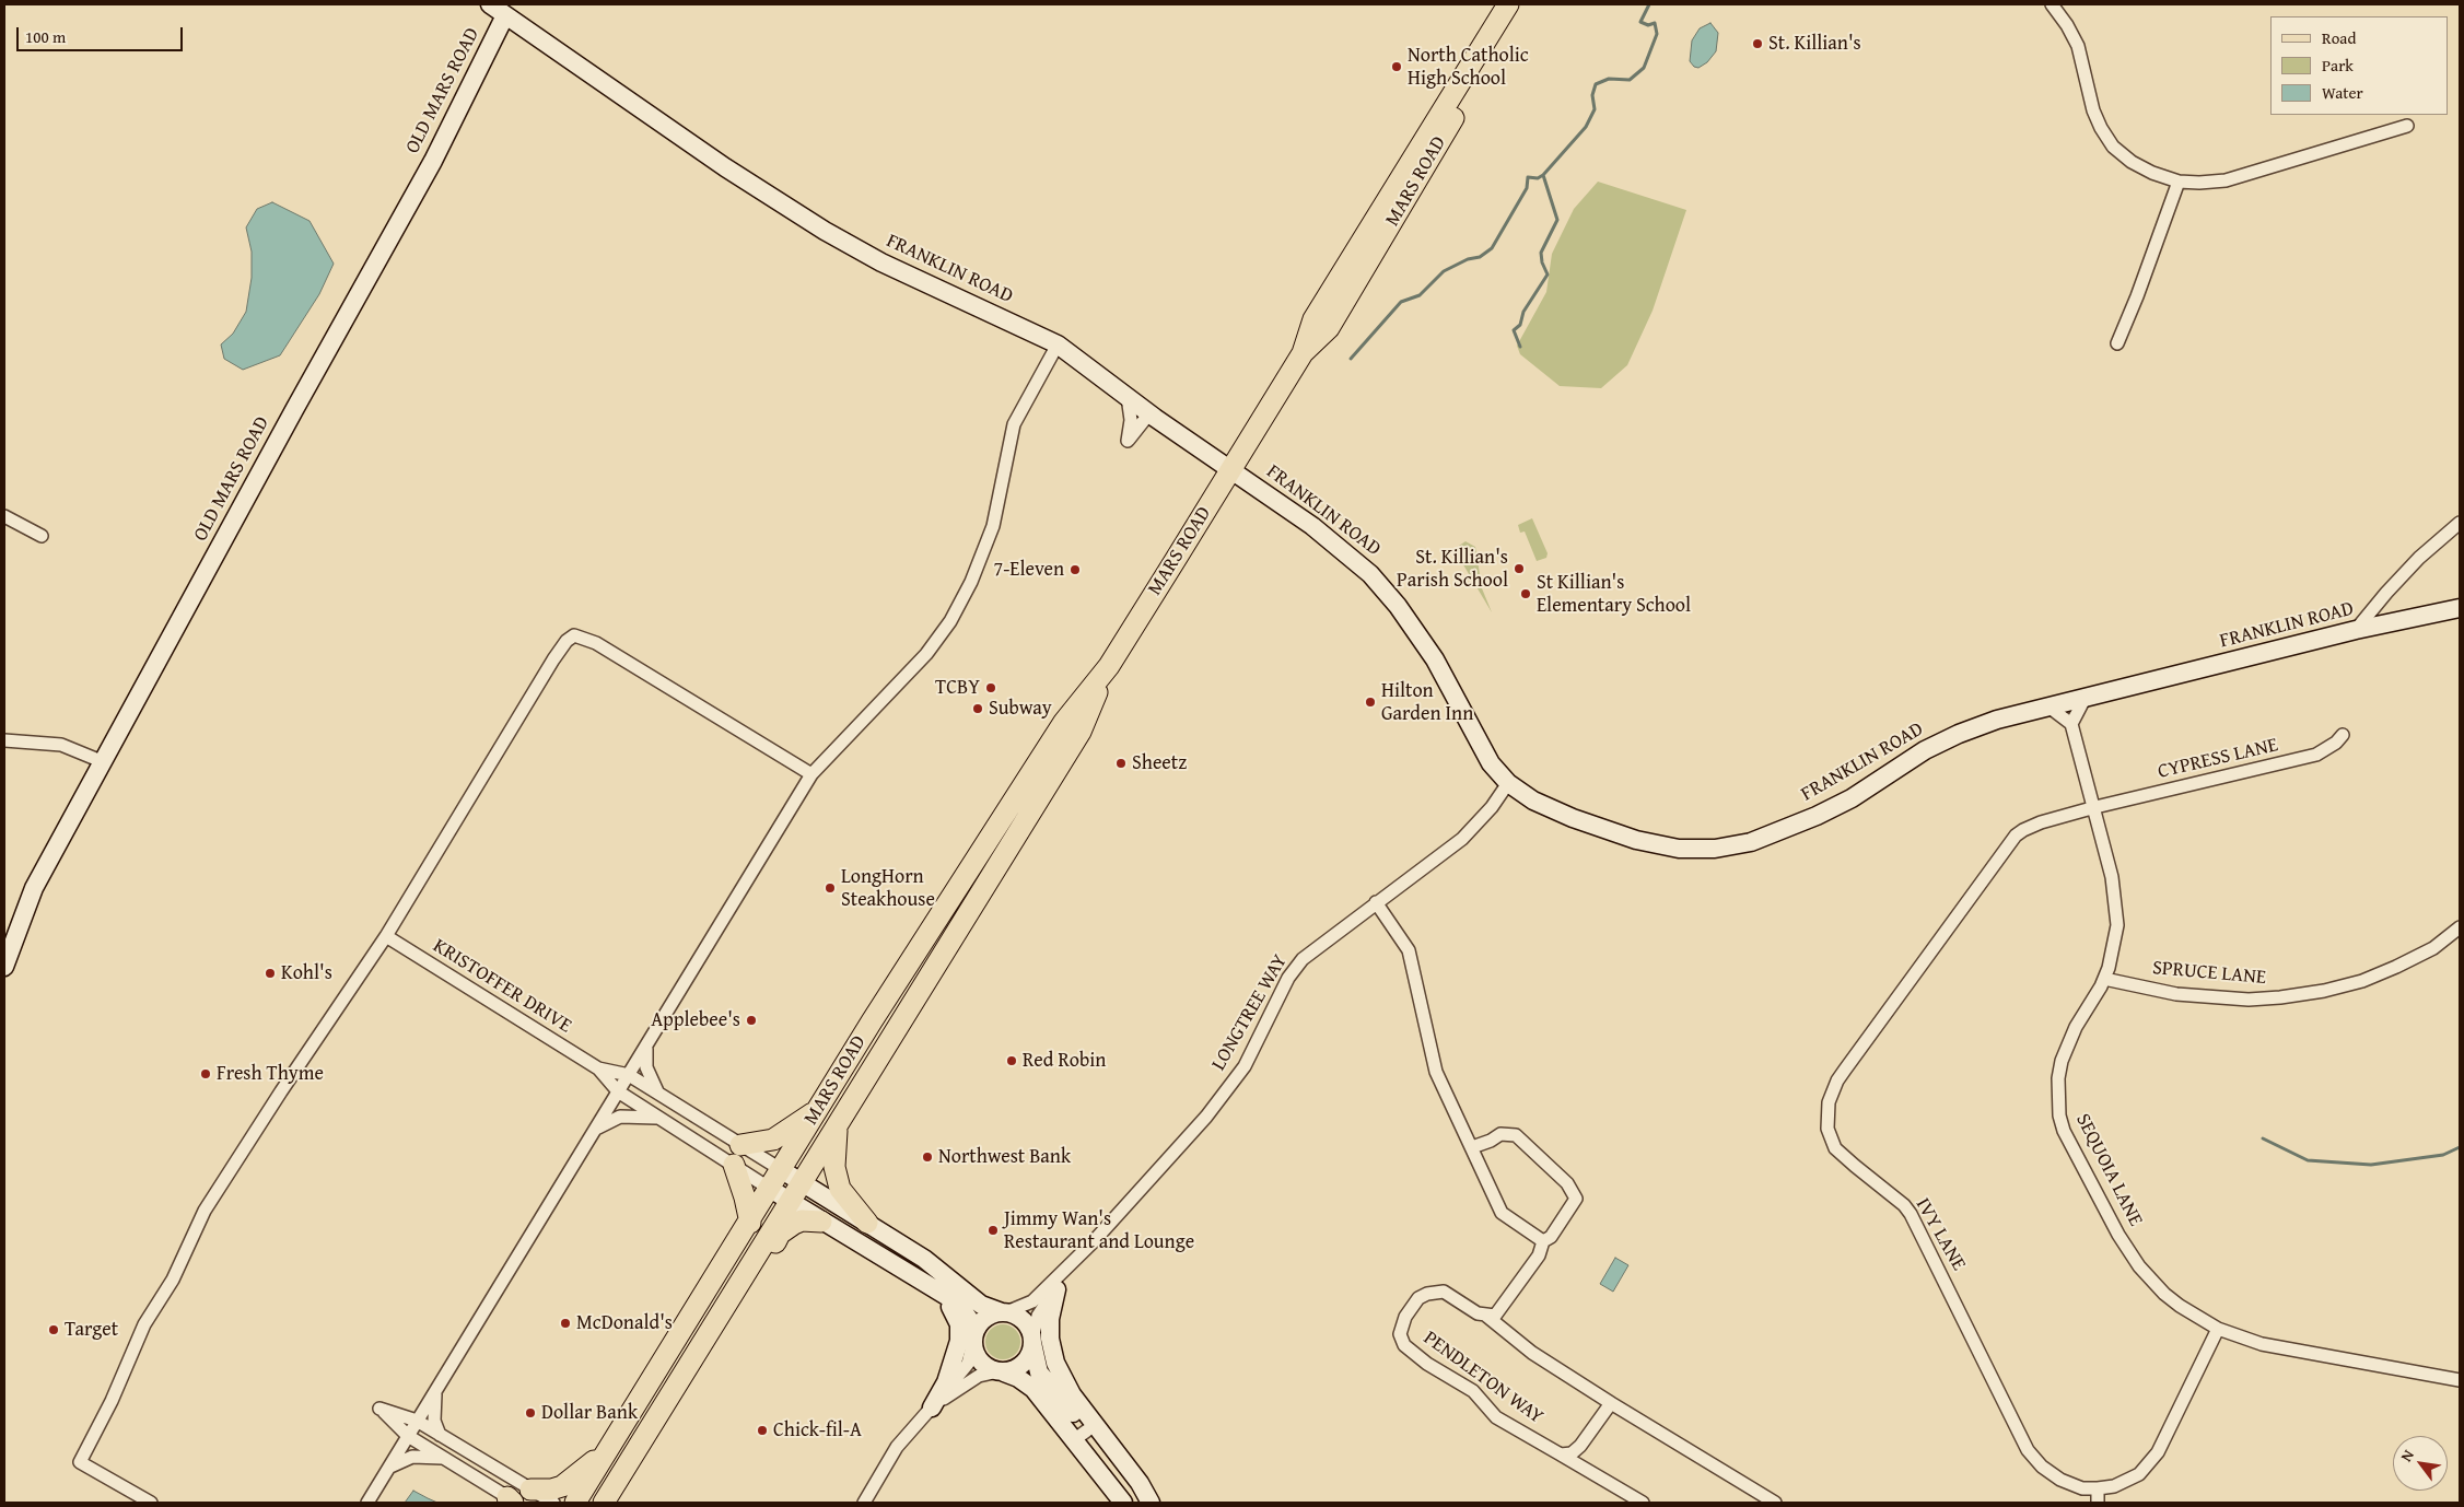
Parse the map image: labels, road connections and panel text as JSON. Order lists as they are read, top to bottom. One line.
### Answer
{"streets":{"main road":["MARS ROAD"],"street":["OLD MARS ROAD","FRANKLIN ROAD","CYPRESS LANE","SPRUCE LANE","KRISTOFFER DRIVE","LONGTREE WAY","SEQUOIA LANE","IVY LANE","PENDLETON WAY"]},"crossings":[["OLD MARS ROAD","FRANKLIN ROAD"],["MARS ROAD","FRANKLIN ROAD"],["MARS ROAD","KRISTOFFER DRIVE"],["FRANKLIN ROAD","LONGTREE WAY"],["CYPRESS LANE","SEQUOIA LANE"],["CYPRESS LANE","IVY LANE"],["SPRUCE LANE","SEQUOIA LANE"],["SEQUOIA LANE","IVY LANE"]],"places":["St. Killian's","North Catholic High School","St. Killian's Parish School","7-Eleven","St Killian's Elementary School","TCBY","Hilton Garden Inn","Subway","Sheetz","LongHorn Steakhouse","Kohl's","Applebee's","Red Robin","Fresh Thyme","Northwest Bank","Jimmy Wan's Restaurant and Lounge","McDonald's","Target","Dollar Bank","Chick-fil-A"],"legend":["Road","Park","Water"],"scale_bar":"100 m","north":"top left"}
